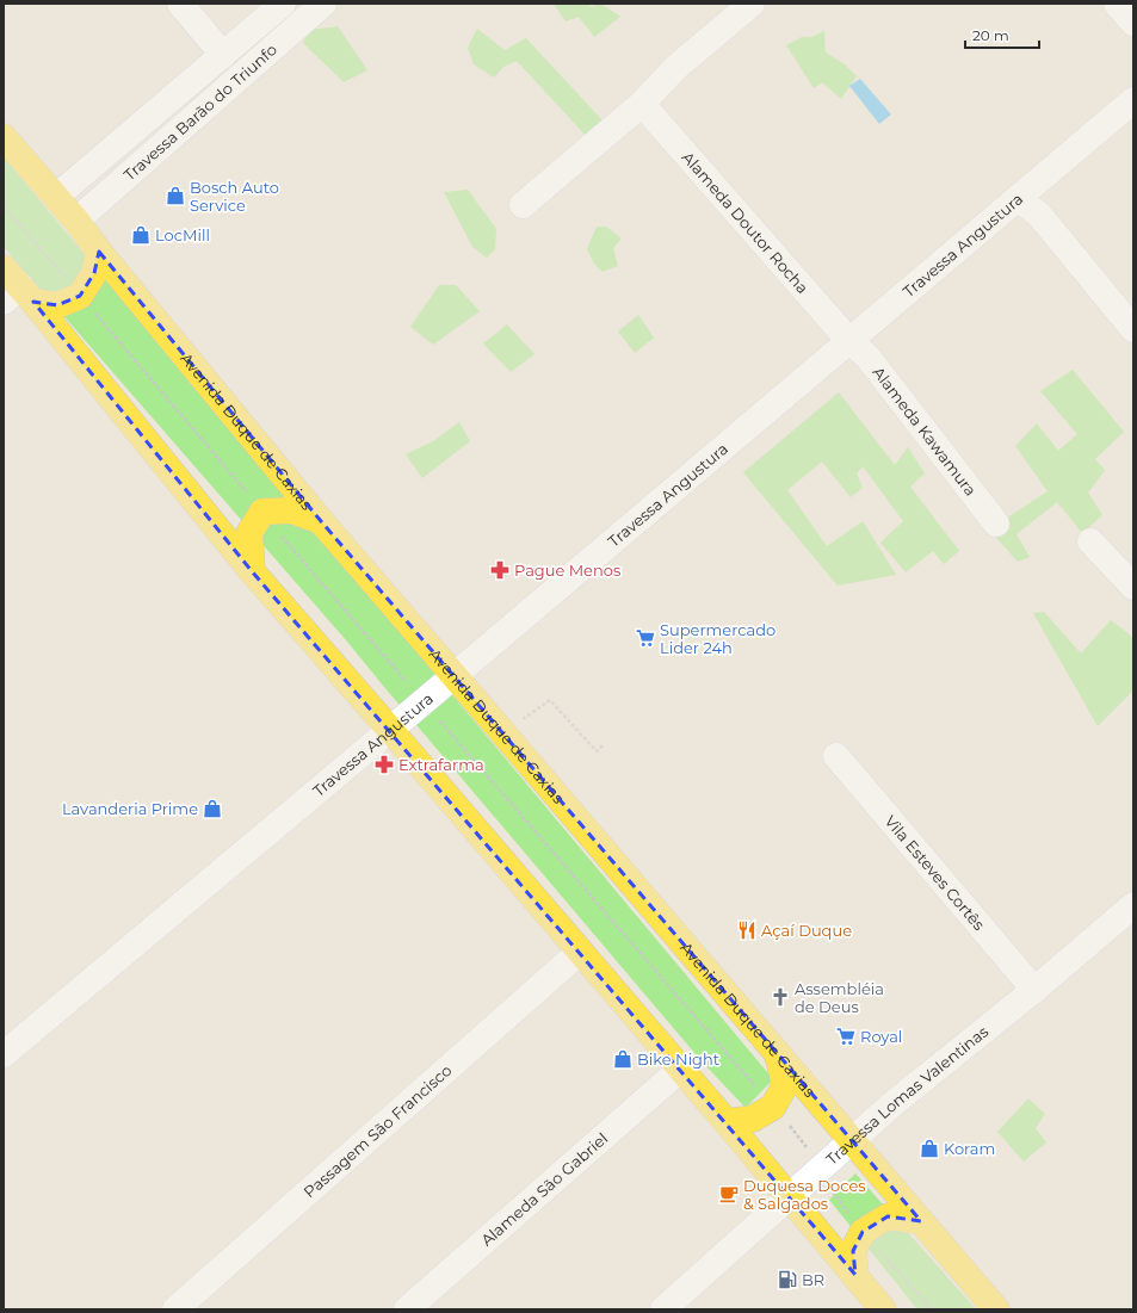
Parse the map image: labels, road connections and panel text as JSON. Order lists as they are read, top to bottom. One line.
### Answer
{"streets":{"main road":["Avenida Duque de Caxias"],"street":["Travessa Barão do Triunfo","Alameda Doutor Rocha","Travessa Angustura","Alameda Kawamura","Vila Esteves Cortês","Travessa Lomas Valentinas","Passagem São Francisco","Alameda São Gabriel"]},"crossings":[["Travessa Barão do Triunfo","Avenida Duque de Caxias"],["Alameda Doutor Rocha","Travessa Angustura"],["Alameda Doutor Rocha","Alameda Kawamura"],["Travessa Angustura","Alameda Kawamura"],["Travessa Angustura","Avenida Duque de Caxias"],["Avenida Duque de Caxias","Travessa Lomas Valentinas"],["Vila Esteves Cortês","Travessa Lomas Valentinas"]],"places":{"shop":["Bosch Auto Service","LocMill","Lavanderia Prime","Bike Night","Koram"],"pharmacy":["Pague Menos","Extrafarma"],"supermarket":["Supermercado Lider 24h","Royal"],"restaurant":["Açaí Duque"],"church":["Assembléia de Deus"],"cafe":["Duquesa Doces & Salgados"],"fuel station":["BR"]},"scale_bar":"20 m"}
